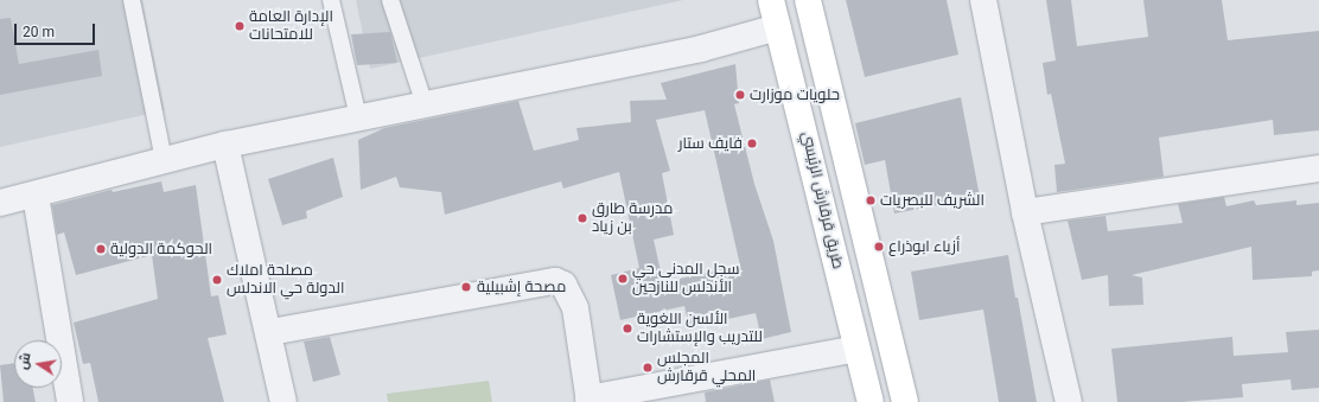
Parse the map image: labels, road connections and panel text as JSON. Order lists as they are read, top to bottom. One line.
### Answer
{"streets":{"main road":["طريق قرقارش الرئيسي"]},"places":["الإدارة العامة للامتحانات","حلويات موزارت","فايف ستار","الشريف للبصريات","مدرسة طارق بن زياد","أزياء ابوذراع","الحوكمة الدولية","سجل المدني حي الأندلس للنازحين","مصلحة املاك الدولة حي الاندلس","مصحة إشبيلية","الألسن اللغوية للتدريب والإستشارات","المجلس المحلي قرقارش"],"scale_bar":"20 m","north":"left"}
